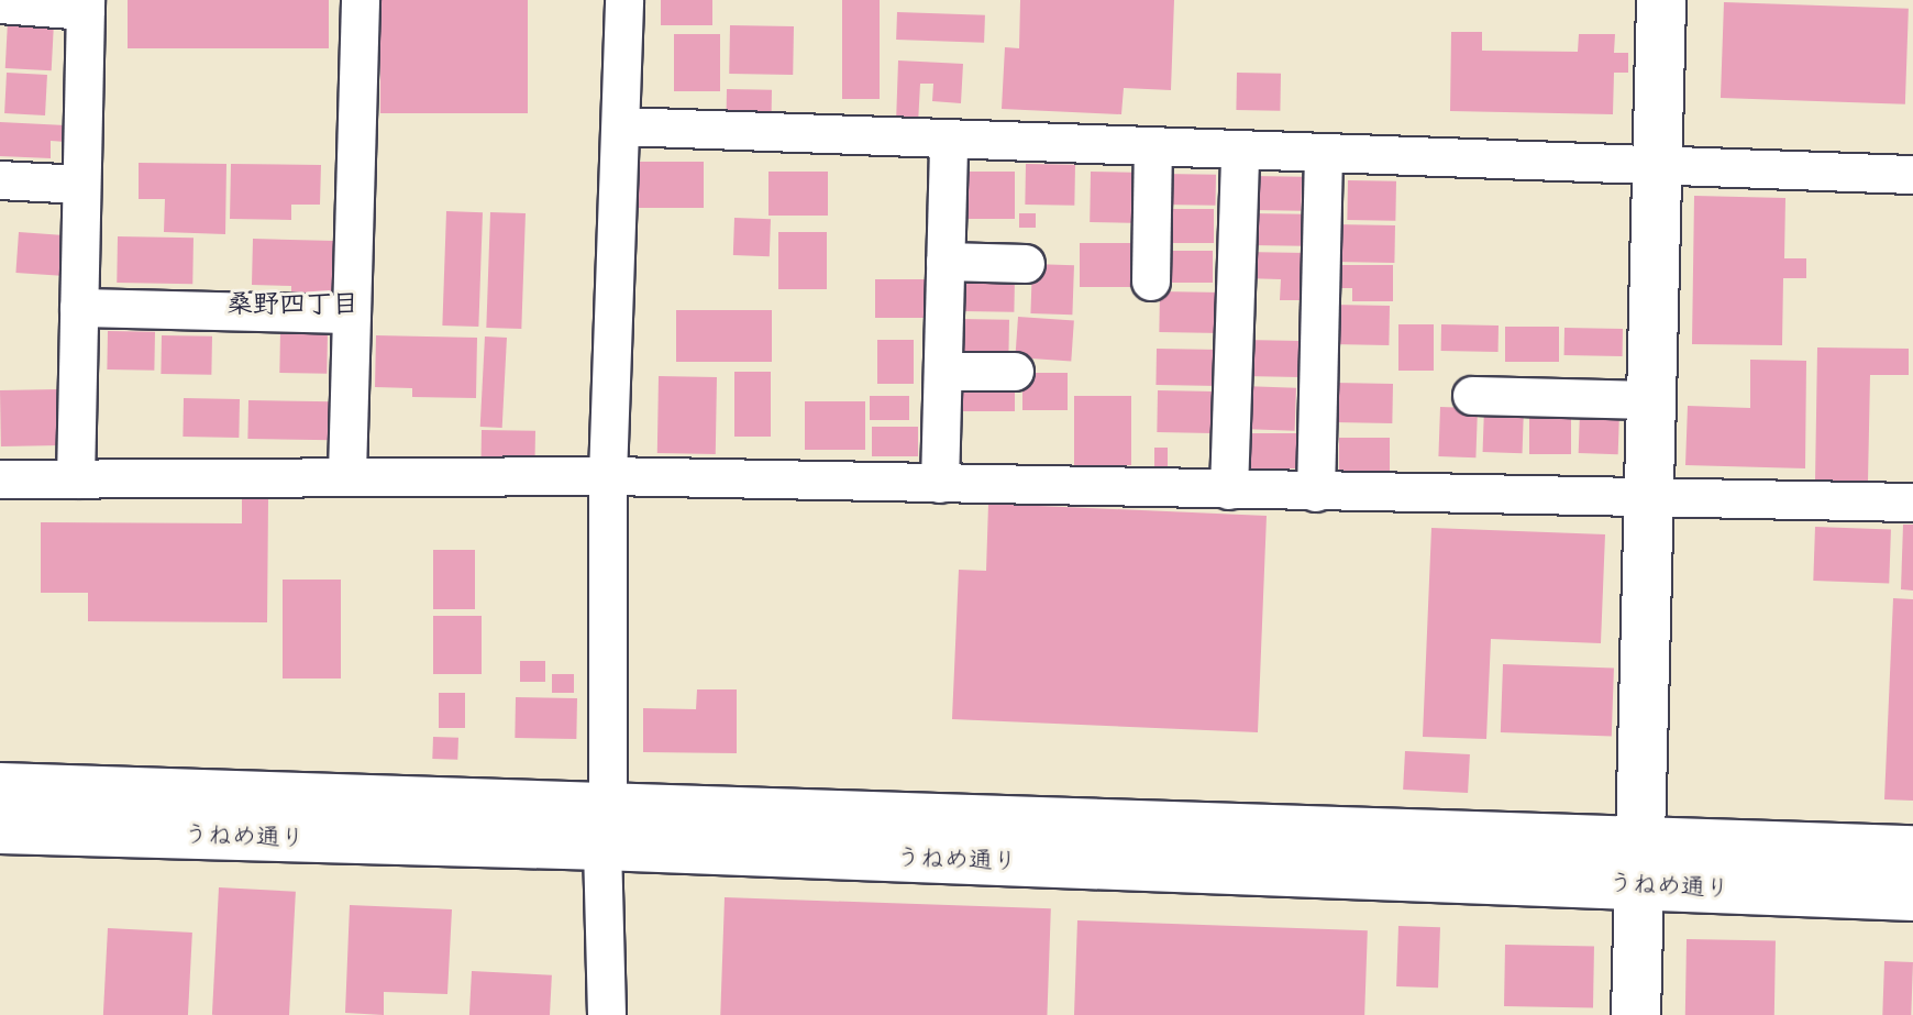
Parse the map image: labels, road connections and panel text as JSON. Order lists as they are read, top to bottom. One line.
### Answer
{"streets":{"street":["うねめ通り"]},"districts":["桑野四丁目"]}
